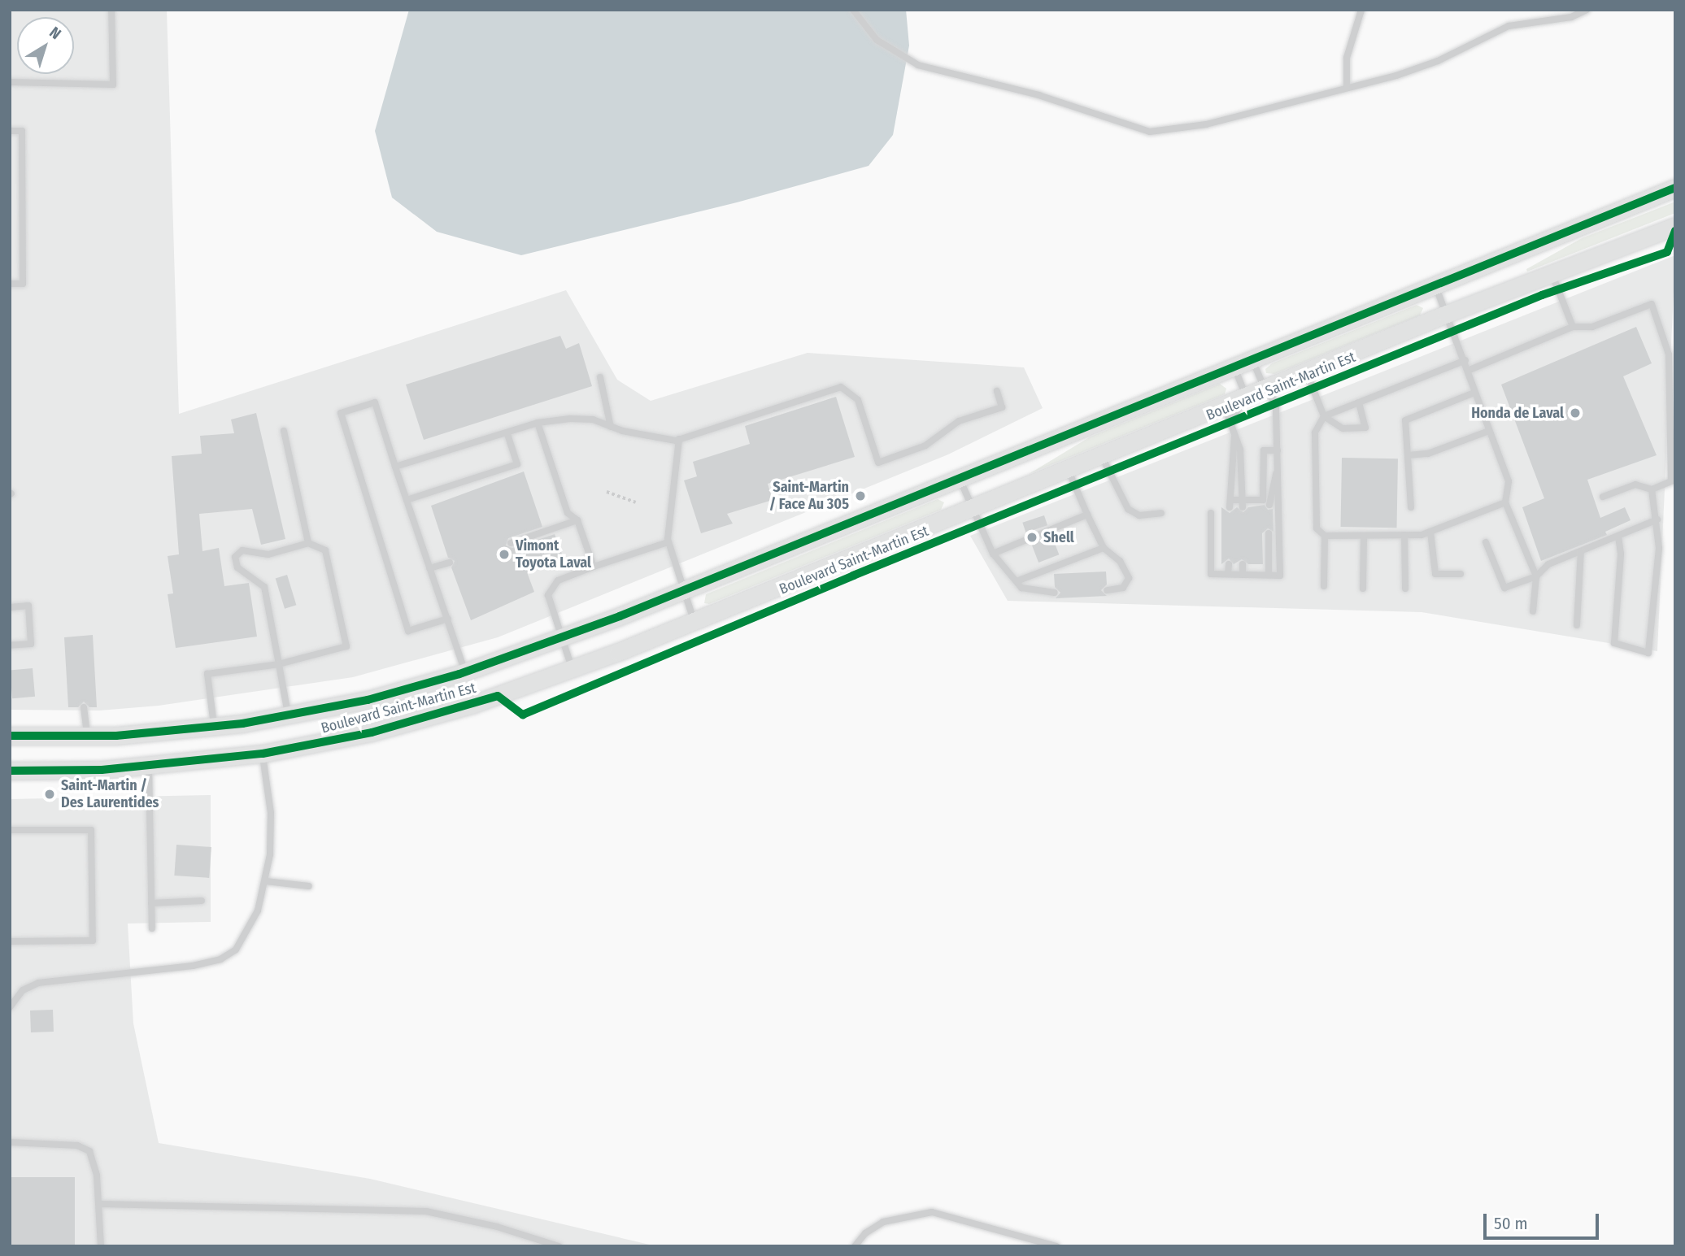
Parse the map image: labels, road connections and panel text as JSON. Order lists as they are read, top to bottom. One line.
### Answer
{"streets":{"main road":["Boulevard Saint-Martin Est"]},"places":["Honda de Laval","Saint-Martin / Face Au 305","Shell","Vimont Toyota Laval","Saint-Martin / Des Laurentides"],"scale_bar":"50 m","north":"top right"}
